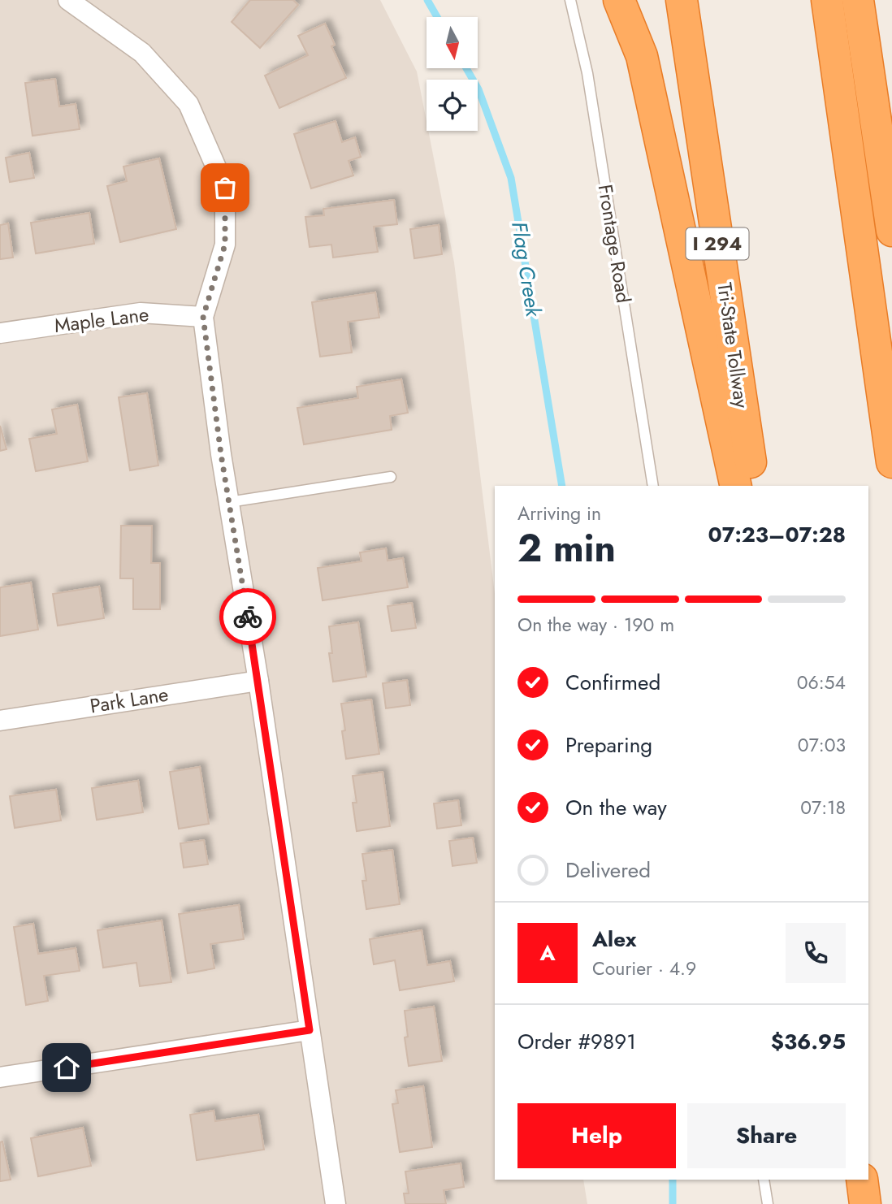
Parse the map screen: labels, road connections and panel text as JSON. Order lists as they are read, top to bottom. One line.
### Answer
{"streets":{"highway":["I 294","Tri-State Tollway"],"street":["Maple Lane","Park Lane"],"lane":["Frontage Road"]},"water":["Flag Creek"],"north":"bottom","page":{"heading":["2 min","Arriving in","07:23–07:28"],"panel":["Alex","Courier · 4.9","Order #9891","$36.95"],"bar":"On the way · 190 m","list":[["Confirmed","06:54"],["Preparing","07:03"],["On the way","07:18"],"Delivered"],"round":"A","buttons":["Help","Share"]}}
